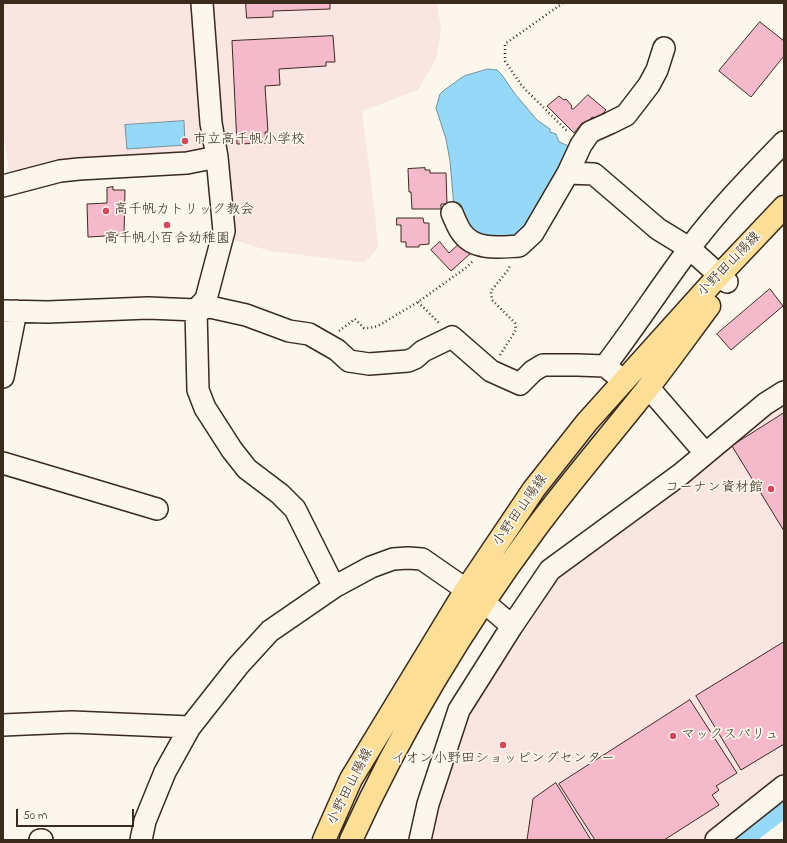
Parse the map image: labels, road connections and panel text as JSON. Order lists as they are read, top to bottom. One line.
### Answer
{"streets":{"main road":["小野田山陽線"]},"places":["市立高千帆小学校","高千帆カトリック教会","高千帆小百合幼稚園","コーナン資材館","マックスバリュ","イオン小野田ショッピングセンター"],"scale_bar":"50 m"}
